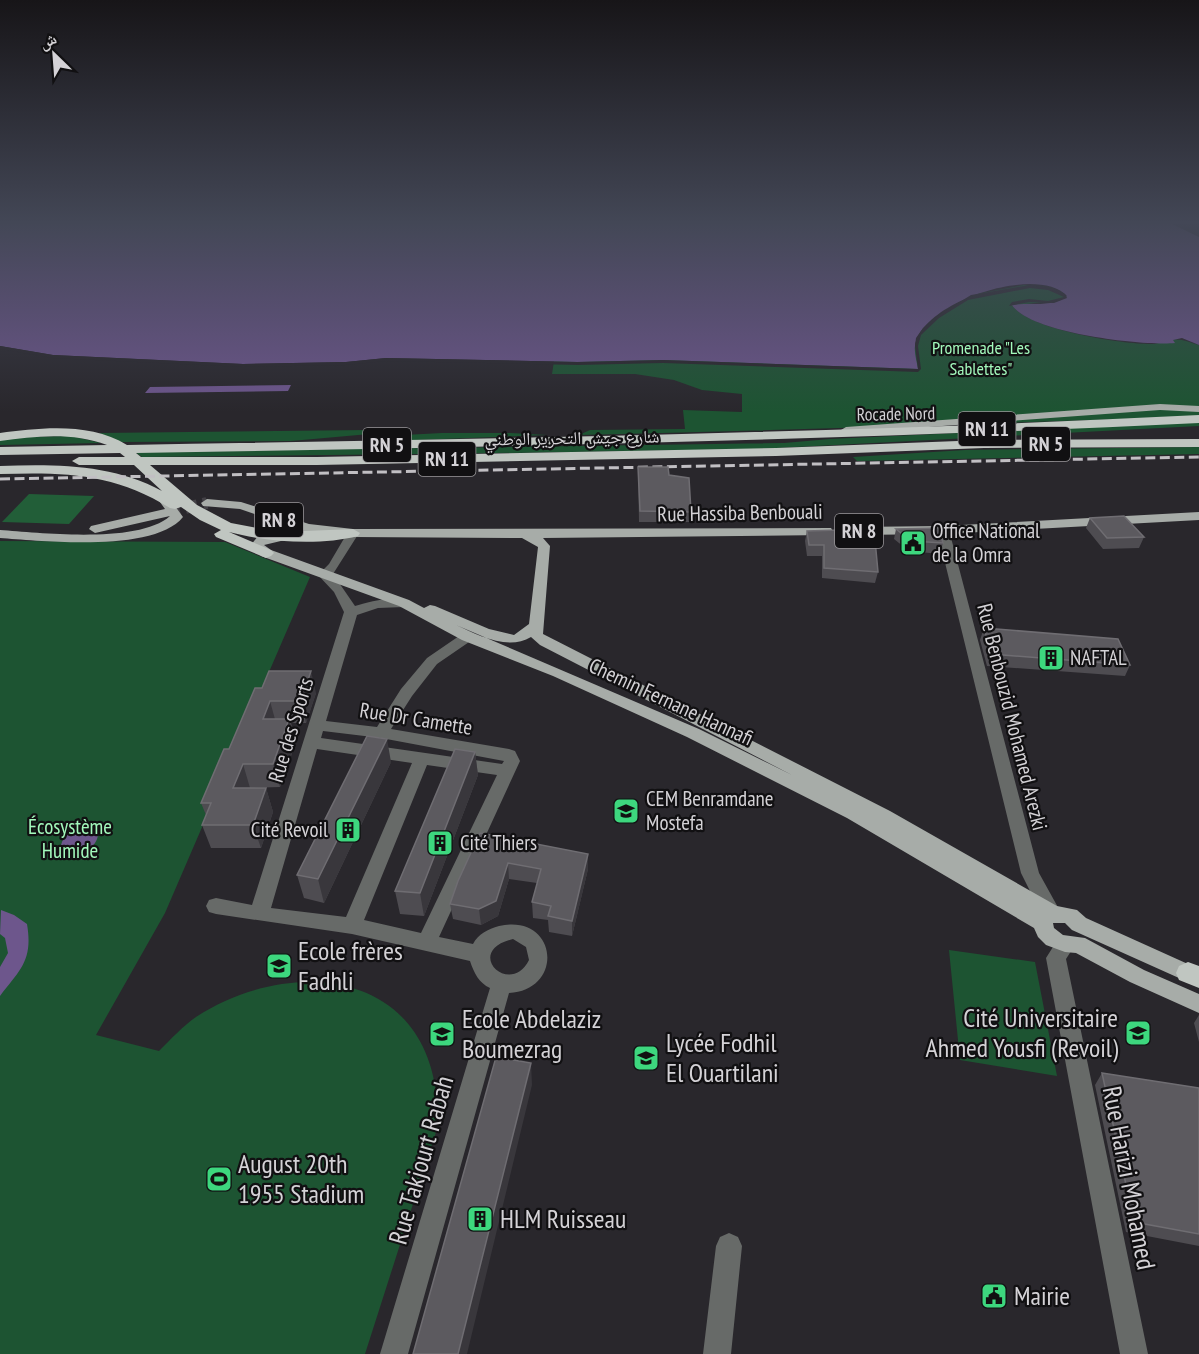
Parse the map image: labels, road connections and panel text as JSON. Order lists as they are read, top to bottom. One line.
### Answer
{"streets":{"highway":["Rocade Nord","RN 11","شارع جيش التحرير الوطني","RN 5"],"main road":["Rue Hassiba Benbouali","RN 8","Chemin Fernane Hannafi"],"street":["Rue Benbouzid Mohamed Arezki","Rue Dr Camette","Rue des Sports","Rue Takjourt Rabah","Rue Harizi Mohamed"]},"crossings":[["Rocade Nord","شارع جيش التحرير الوطني"],["Rocade Nord","RN 5"],["شارع جيش التحرير الوطني","RN 5"],["Rue Hassiba Benbouali","RN 8"],["Rue Hassiba Benbouali","Rue Benbouzid Mohamed Arezki"],["Chemin Fernane Hannafi","Rue Benbouzid Mohamed Arezki"],["Rue Dr Camette","Rue des Sports"]],"parks":["Promenade \"Les Sablettes\"","Écosystème Humide"],"places":{"public building":["Office National de la Omra","Mairie"],"building":["NAFTAL","Cité Revoil","Cité Thiers","HLM Ruisseau"],"school or university":["CEM Benramdane Mostefa","Ecole frères Fadhli","Cité Universitaire Ahmed Yousfi (Revoil)","Ecole Abdelaziz Boumezrag","Lycée Fodhil El Ouartilani"],"sports":["August 20th 1955 Stadium"]},"north":"top left"}
